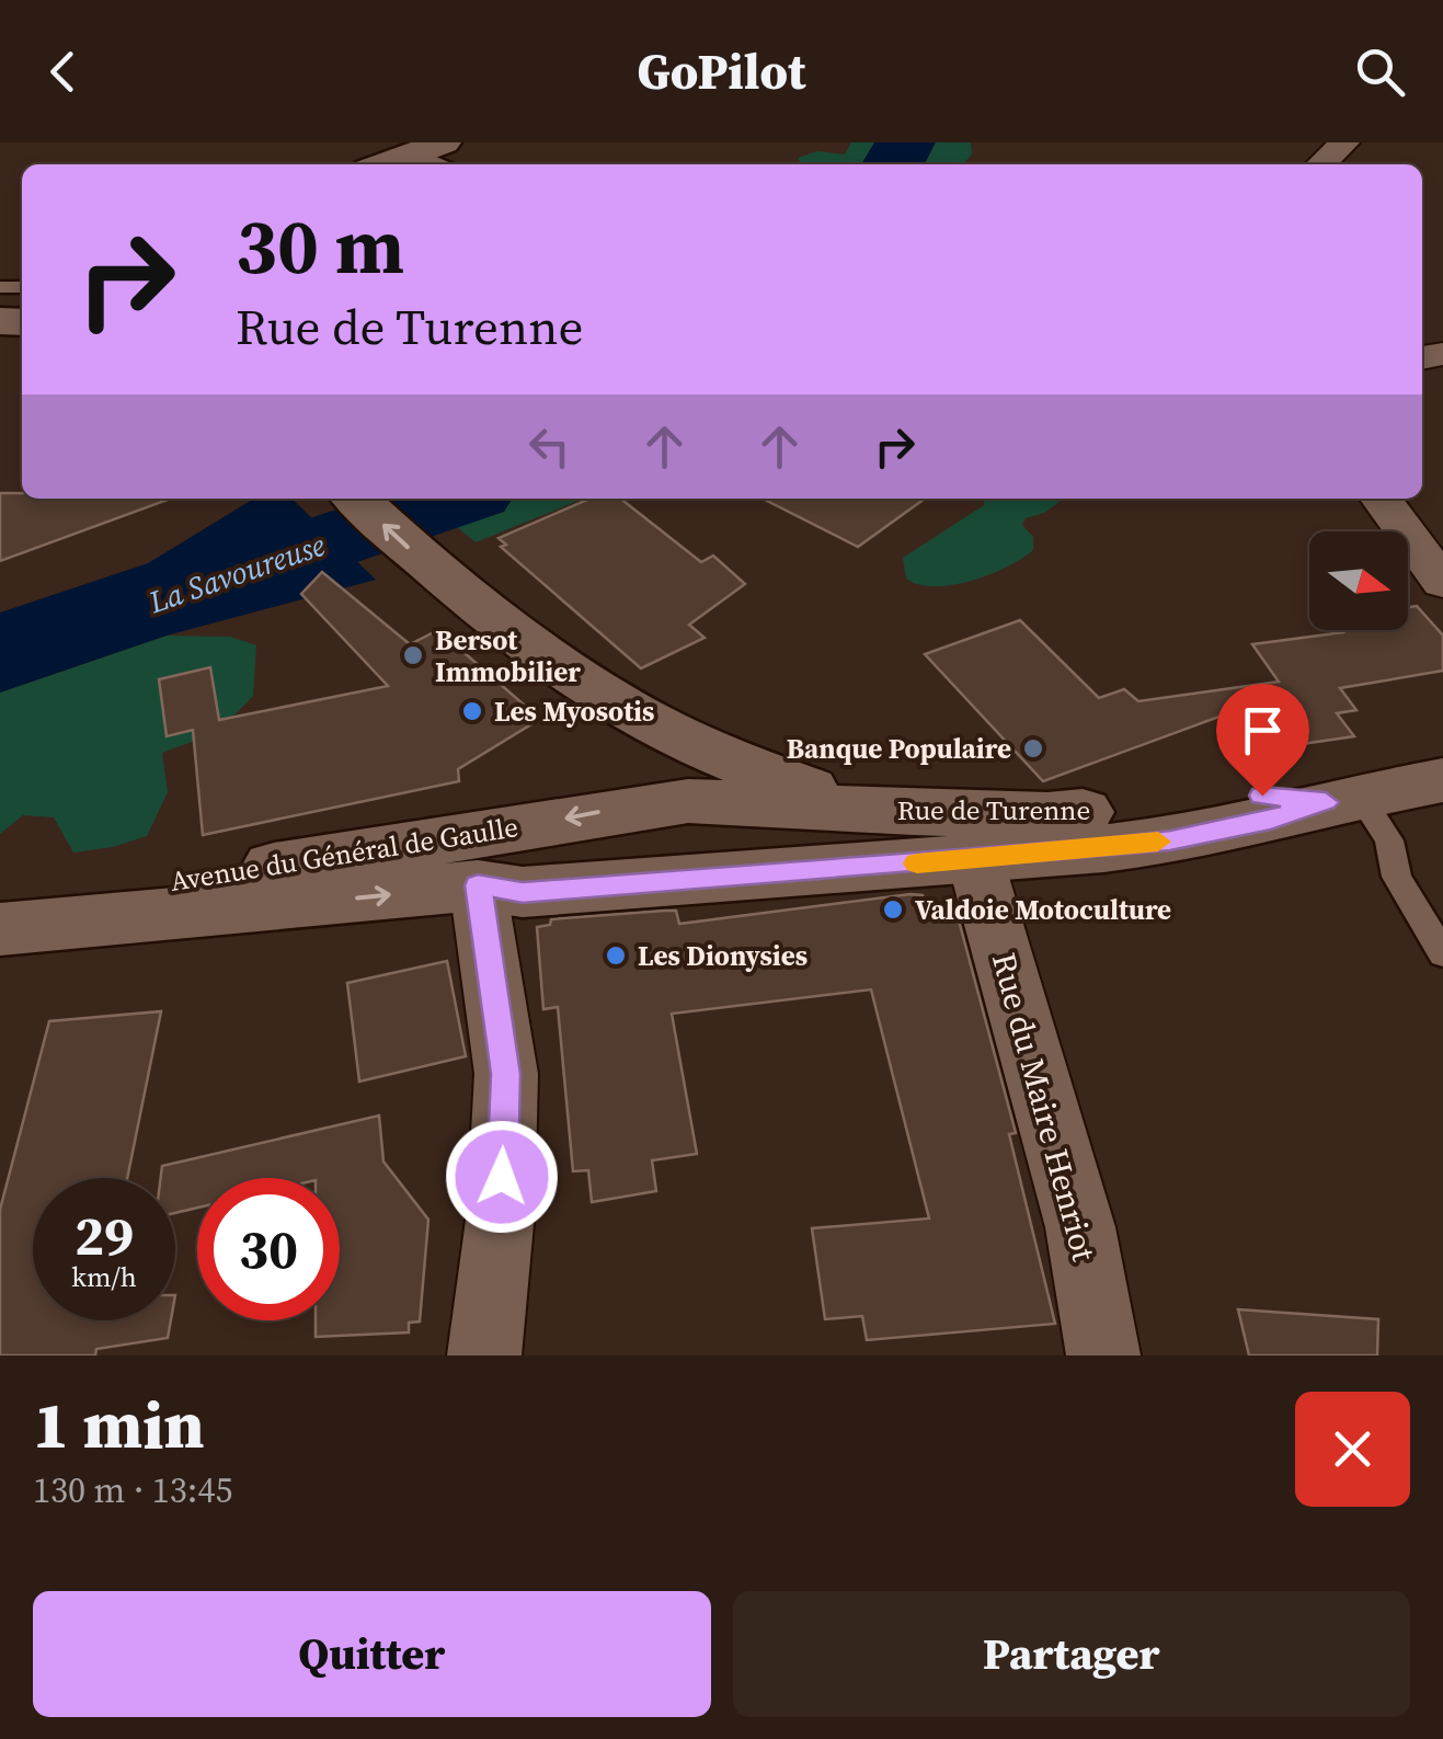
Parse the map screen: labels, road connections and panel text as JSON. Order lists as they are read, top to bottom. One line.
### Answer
{"streets":{"main road":["Rue de Turenne","Avenue du Général de Gaulle"],"street":["Rue du Maire Henriot"]},"crossings":[["Rue de Turenne","Avenue du Général de Gaulle"],["Rue de Turenne","Rue du Maire Henriot"]],"water":["La Savoureuse"],"places":["Bersot Immobilier","Les Myosotis","Banque Populaire","Valdoie Motoculture","Les Dionysies"],"north":"right","page":{"header":"GoPilot","turn":["30 m","Rue de Turenne"],"speed":"29 km/h","limit":"30","heading":["1 min","130 m · 13:45"],"buttons":["Quitter","Partager"]}}
